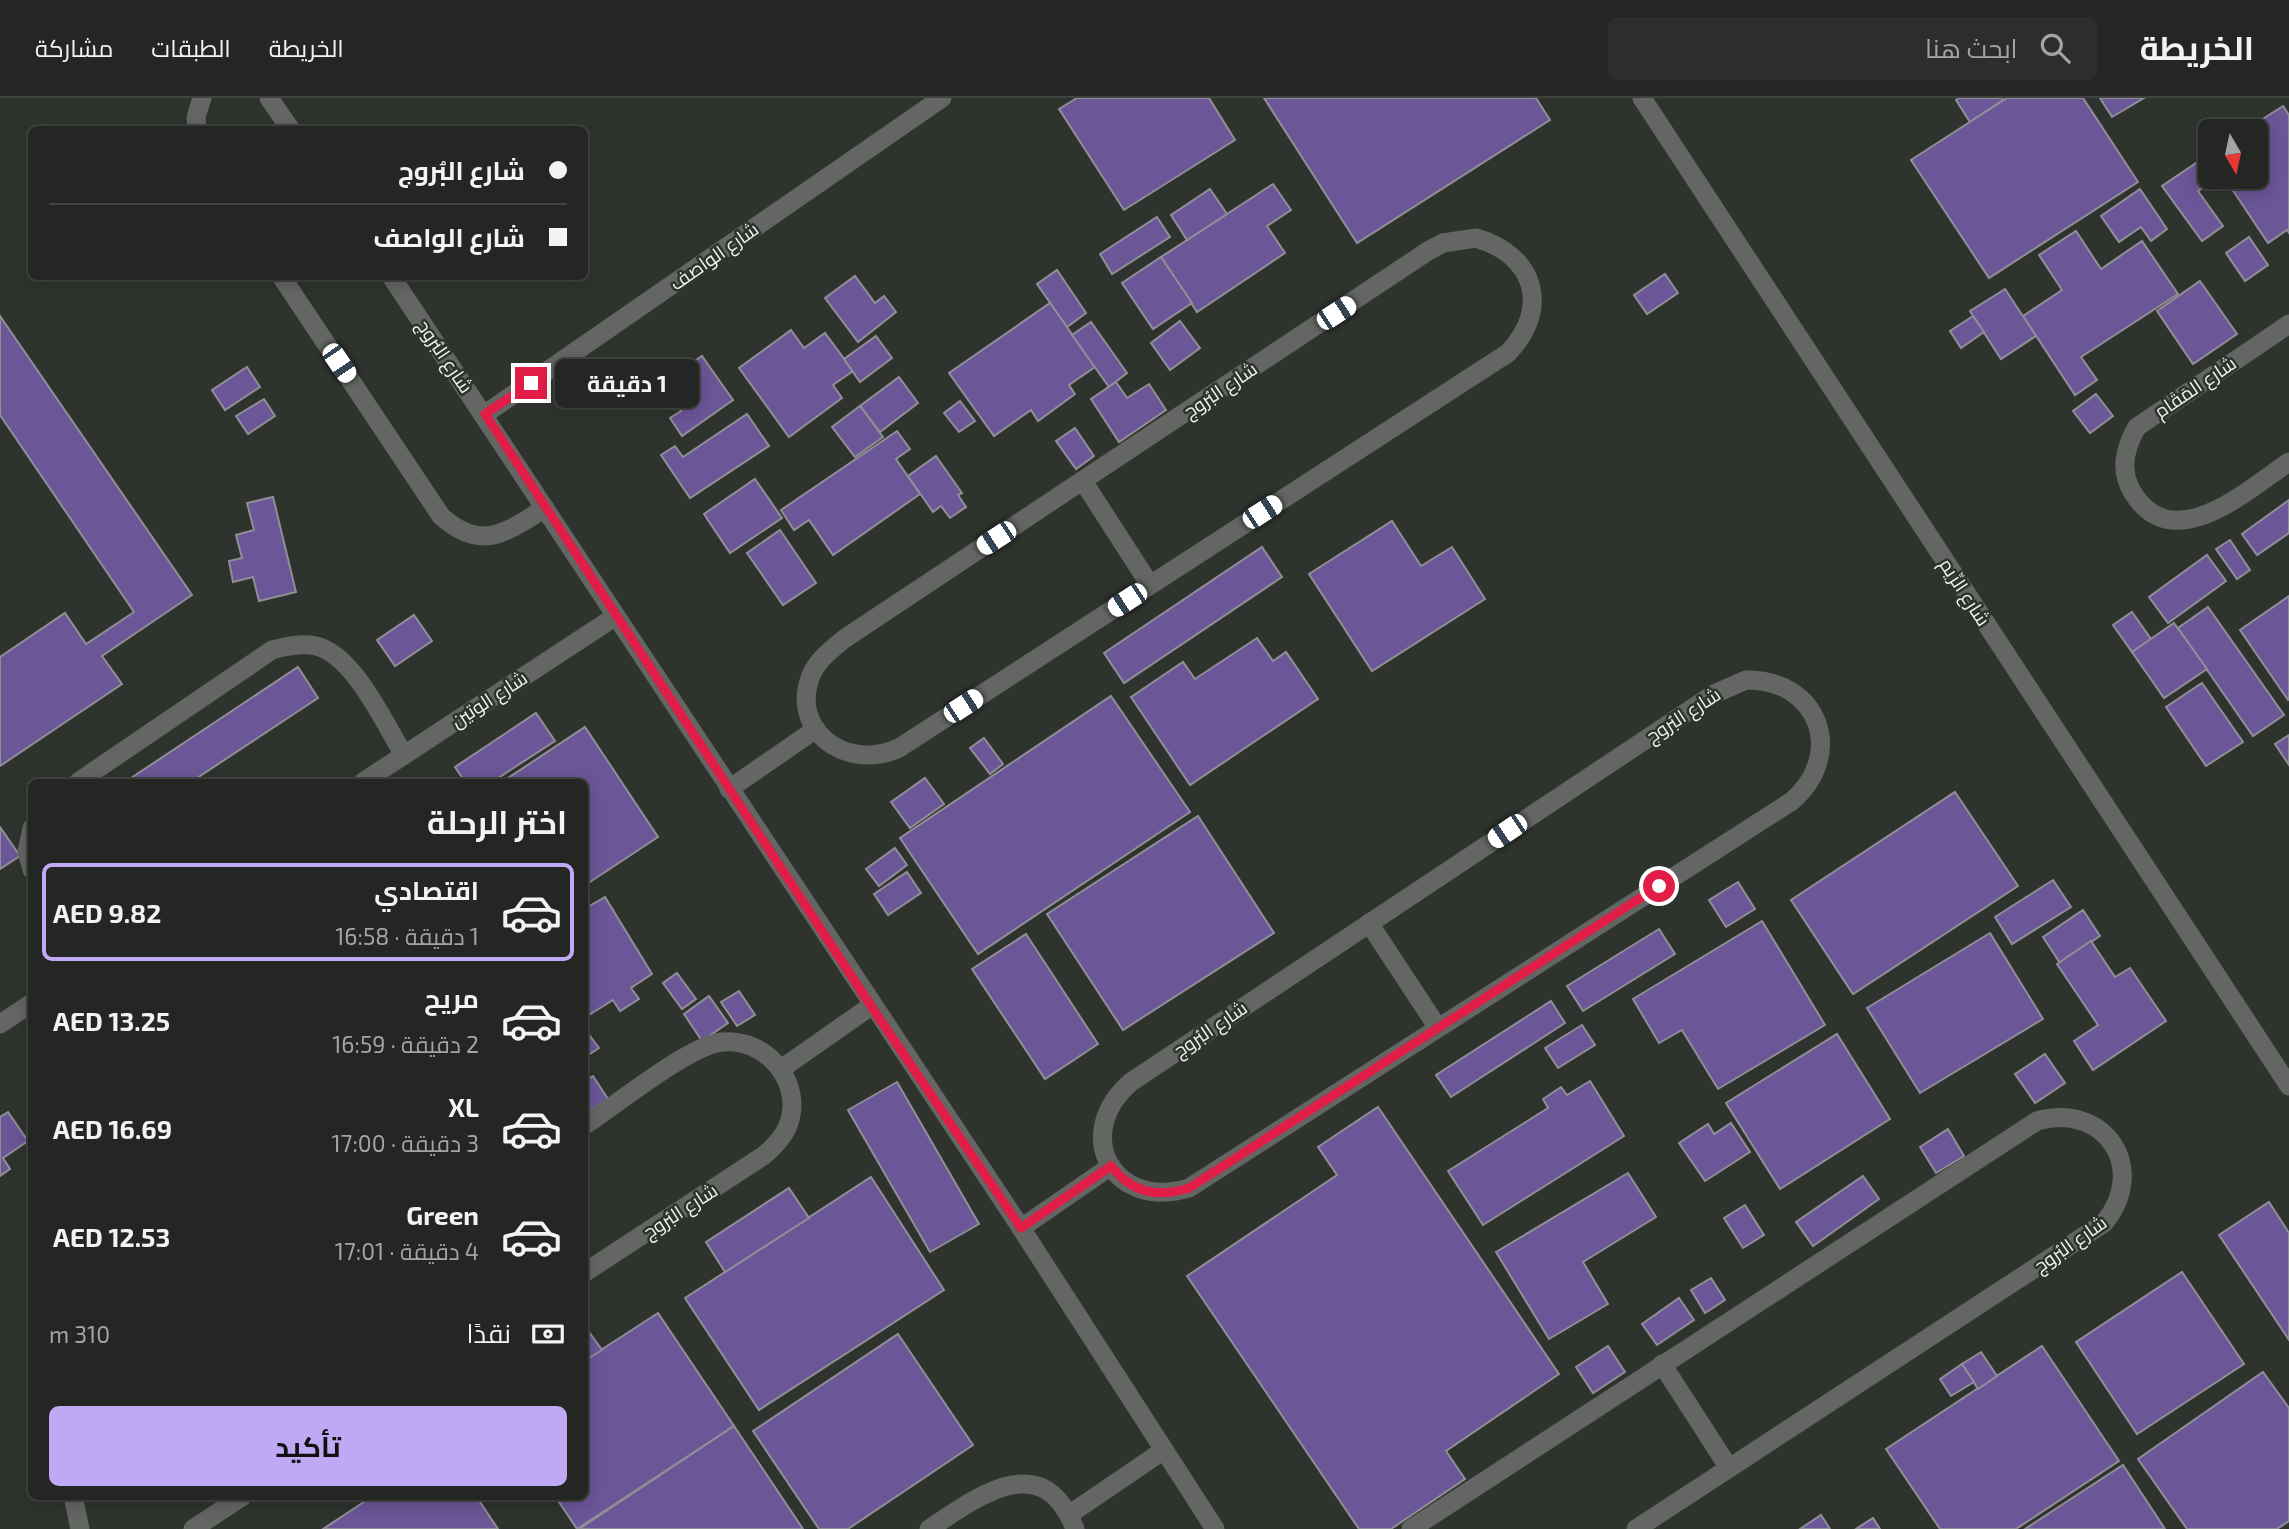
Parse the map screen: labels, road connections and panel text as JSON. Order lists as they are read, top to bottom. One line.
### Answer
{"streets":{"street":["شارع الواصف","شارع البُروج","شارع المَقَام","شارع الرِّيم","شارع الوتين"]},"crossings":[["شارع الواصف","شارع البُروج"],["شارع البُروج","شارع الوتين"]],"north":"bottom","page":{"header":"الخريطة","search":"ابحث هنا","nav":["الخريطة","الطبقات","مشاركة"],"banner":["شارع البُروج","شارع الواصف"],"bubble":"1 دقيقة","heading":"اختر الرحلة","list":[{"name":"اقتصادي","note":"1 دقيقة · 16:58","value":"AED 9.82"},{"name":"مريح","note":"2 دقيقة · 16:59","value":"AED 13.25"},{"name":"XL","note":"3 دقيقة · 17:00","value":"AED 16.69"},{"name":"Green","note":"4 دقيقة · 17:01","value":"AED 12.53"}],"pay":["نقدًا","310 m"],"buttons":"تأكيد"}}
